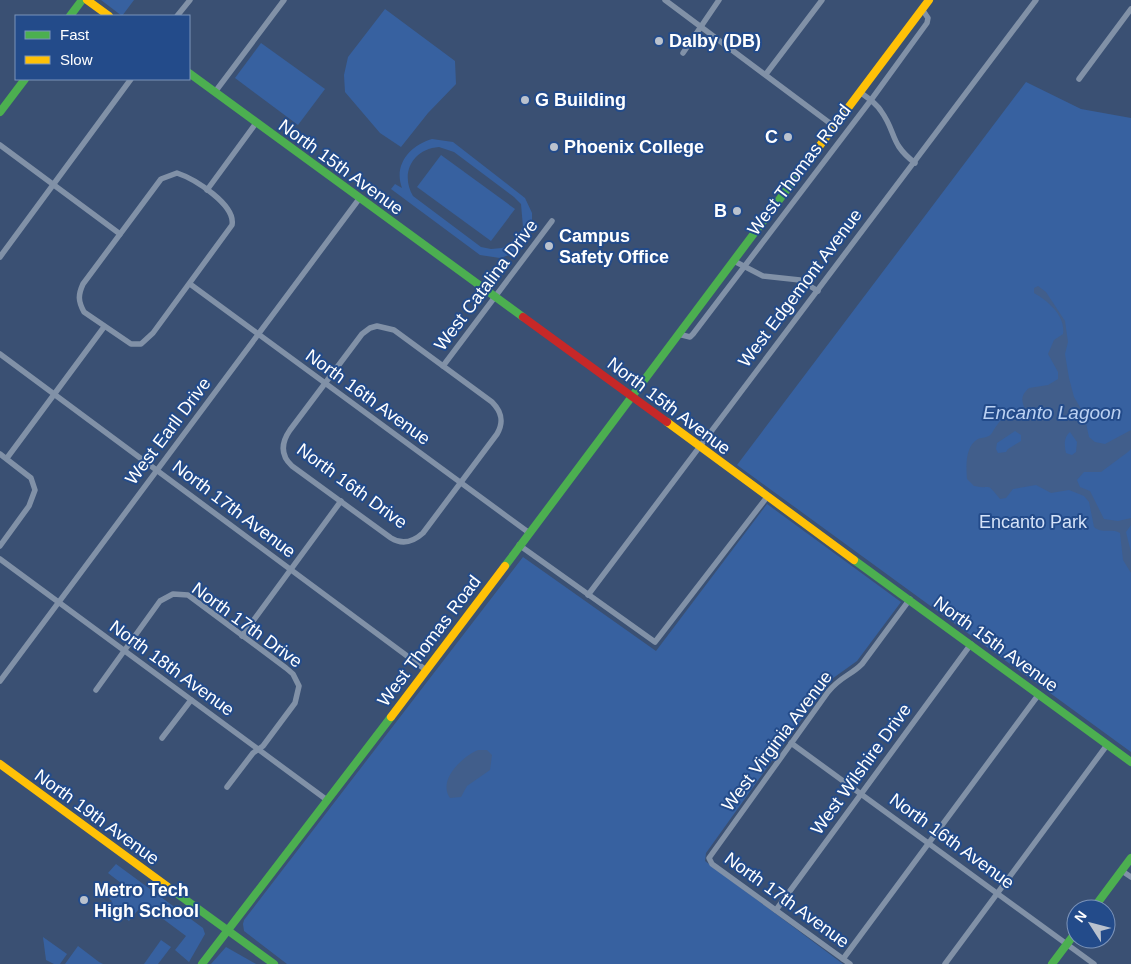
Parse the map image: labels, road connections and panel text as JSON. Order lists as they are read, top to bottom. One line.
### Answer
{"streets":{"main road":["North 15th Avenue","West Thomas Road","North 19th Avenue"],"street":["West Catalina Drive","West Edgemont Avenue","North 16th Avenue","West Earll Drive","North 16th Drive","North 17th Avenue","North 17th Drive","North 18th Avenue","West Virginia Avenue","West Wilshire Drive"]},"crossings":[["North 15th Avenue","West Thomas Road"],["North 15th Avenue","West Catalina Drive"],["North 15th Avenue","West Edgemont Avenue"],["North 15th Avenue","West Earll Drive"],["North 15th Avenue","West Virginia Avenue"],["North 15th Avenue","West Wilshire Drive"],["West Thomas Road","North 16th Avenue"],["West Thomas Road","North 17th Avenue"],["West Thomas Road","North 18th Avenue"],["West Thomas Road","North 19th Avenue"],["North 16th Avenue","West Earll Drive"],["North 16th Avenue","North 16th Drive"],["North 16th Avenue","West Virginia Avenue"],["North 16th Avenue","West Wilshire Drive"],["West Earll Drive","North 17th Avenue"],["West Earll Drive","North 18th Avenue"],["North 17th Avenue","West Virginia Avenue"],["North 17th Avenue","West Wilshire Drive"],["North 17th Drive","North 18th Avenue"]],"water":["Encanto Lagoon"],"parks":["Encanto Park"],"places":["Dalby (DB)","G Building","C","Phoenix College","B","Campus Safety Office","Metro Tech High School"],"legend":["Fast","Slow"],"north":"top left"}
